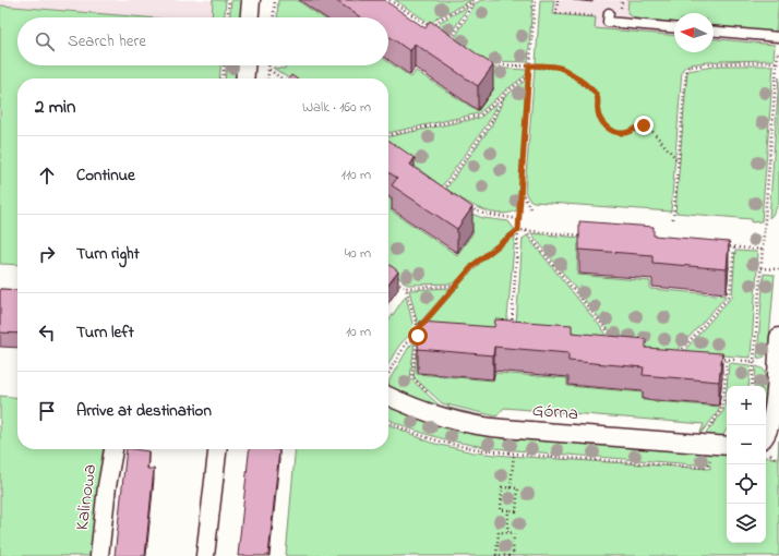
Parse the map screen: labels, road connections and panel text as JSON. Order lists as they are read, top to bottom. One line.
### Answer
{"streets":{"street":["Górna","Kalinowa"]},"north":"left","page":{"search":"Search here","heading":["2 min","Walk · 160 m"],"list":[["Continue","110 m"],["Turn right","40 m"],["Turn left","10 m"],"Arrive at destination"],"map_buttons":["+","−"]}}
